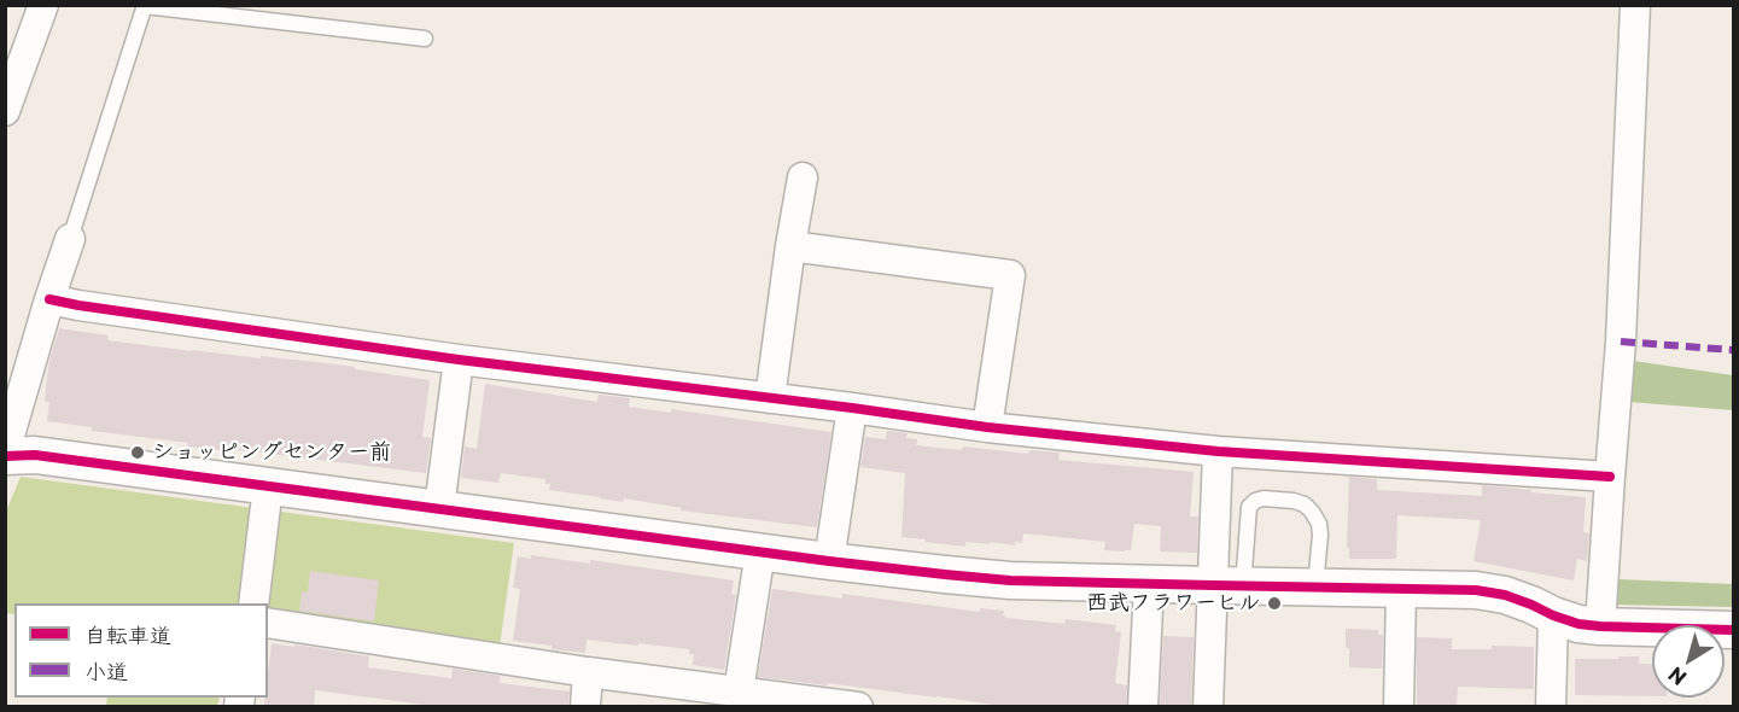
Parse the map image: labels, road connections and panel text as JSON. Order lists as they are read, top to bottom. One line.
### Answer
{"places":["ショッピングセンター前","西武フラワーヒル"],"legend":["自転車道","小道"],"north":"bottom left"}
